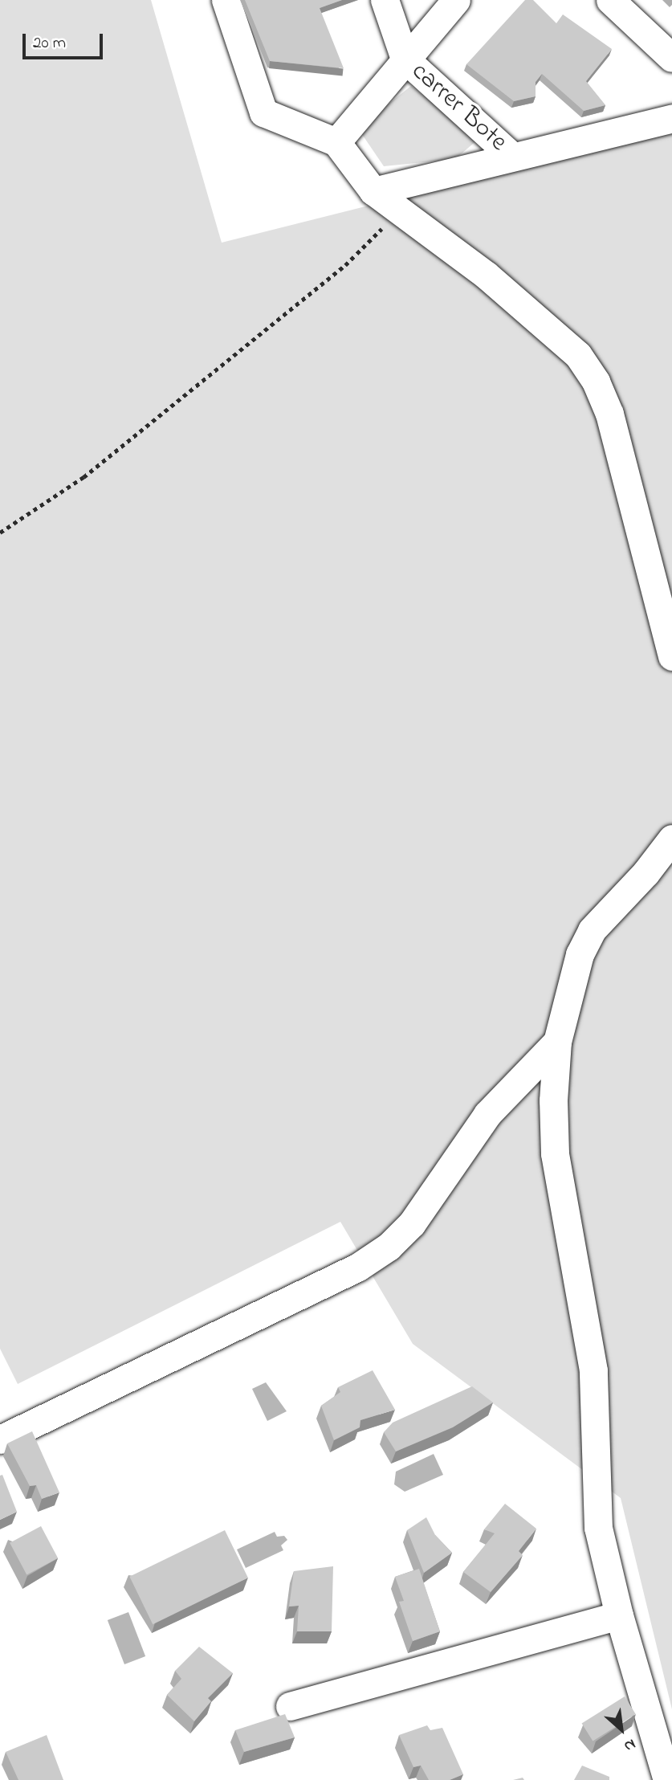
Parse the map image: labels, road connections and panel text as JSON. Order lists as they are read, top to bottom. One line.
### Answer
{"streets":{"street":["carrer Bote"]},"scale_bar":"20 m","north":"bottom right"}
